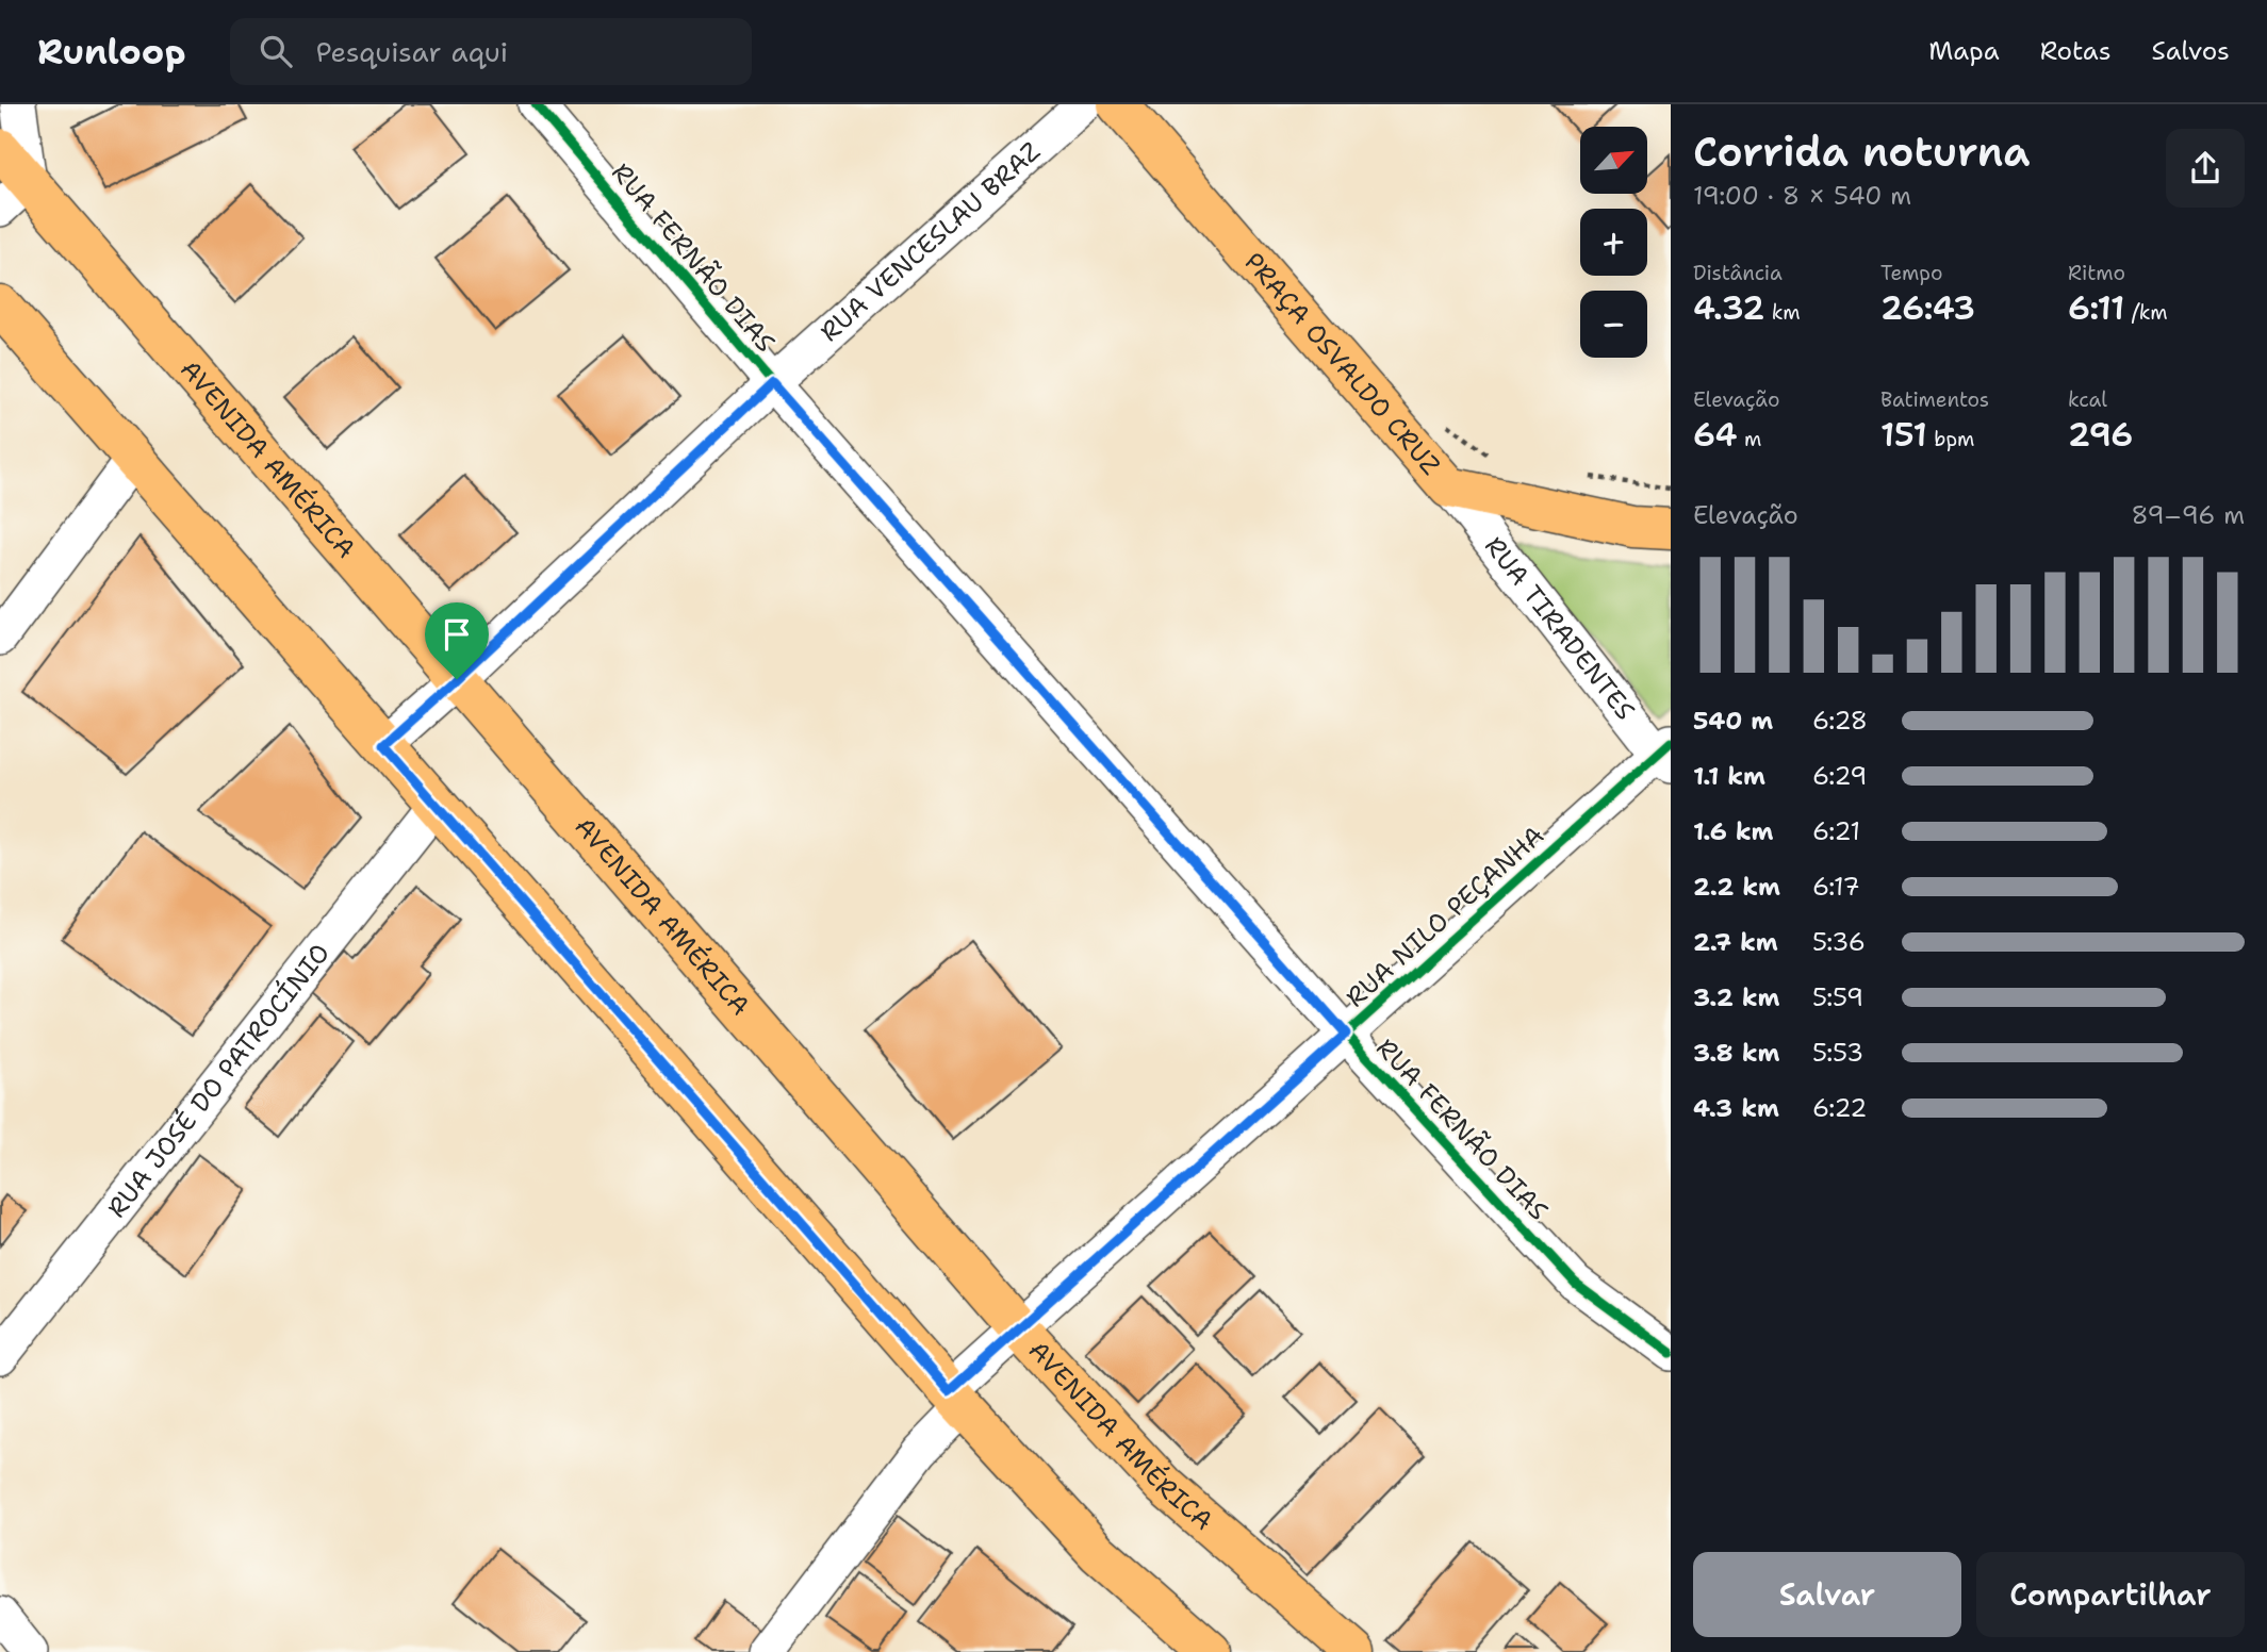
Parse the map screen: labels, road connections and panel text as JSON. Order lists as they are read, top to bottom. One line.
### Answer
{"streets":{"main road":["PRAÇA OSVALDO CRUZ","AVENIDA AMÉRICA"],"street":["RUA VENCESLAU BRAZ","RUA FERNÃO DIAS","RUA TIRADENTES","RUA NILO PEÇANHA","RUA JOSÉ DO PATROCÍNIO"]},"crossings":[["RUA VENCESLAU BRAZ","RUA FERNÃO DIAS"],["RUA VENCESLAU BRAZ","AVENIDA AMÉRICA"],["RUA FERNÃO DIAS","RUA NILO PEÇANHA"],["PRAÇA OSVALDO CRUZ","RUA TIRADENTES"],["AVENIDA AMÉRICA","RUA NILO PEÇANHA"],["RUA TIRADENTES","RUA NILO PEÇANHA"]],"north":"top right","page":{"header":"Runloop","search":"Pesquisar aqui","nav":["Mapa","Rotas","Salvos"],"heading":["Corrida noturna","19:00 · 8 × 540 m"],"map_buttons":["+","−"],"stats":[["Distância","4.32 km"],["Tempo","26:43"],["Ritmo","6:11 /km"],["Elevação","64 m"],["Batimentos","151 bpm"],["kcal","296"]],"chart":["Elevação","89–96 m"],"list":[{"name":"540 m","note":"6:28"},{"name":"1.1 km","note":"6:29"},{"name":"1.6 km","note":"6:21"},{"name":"2.2 km","note":"6:17"},{"name":"2.7 km","note":"5:36"},{"name":"3.2 km","note":"5:59"},{"name":"3.8 km","note":"5:53"},{"name":"4.3 km","note":"6:22"}],"buttons":["Salvar","Compartilhar"]}}
